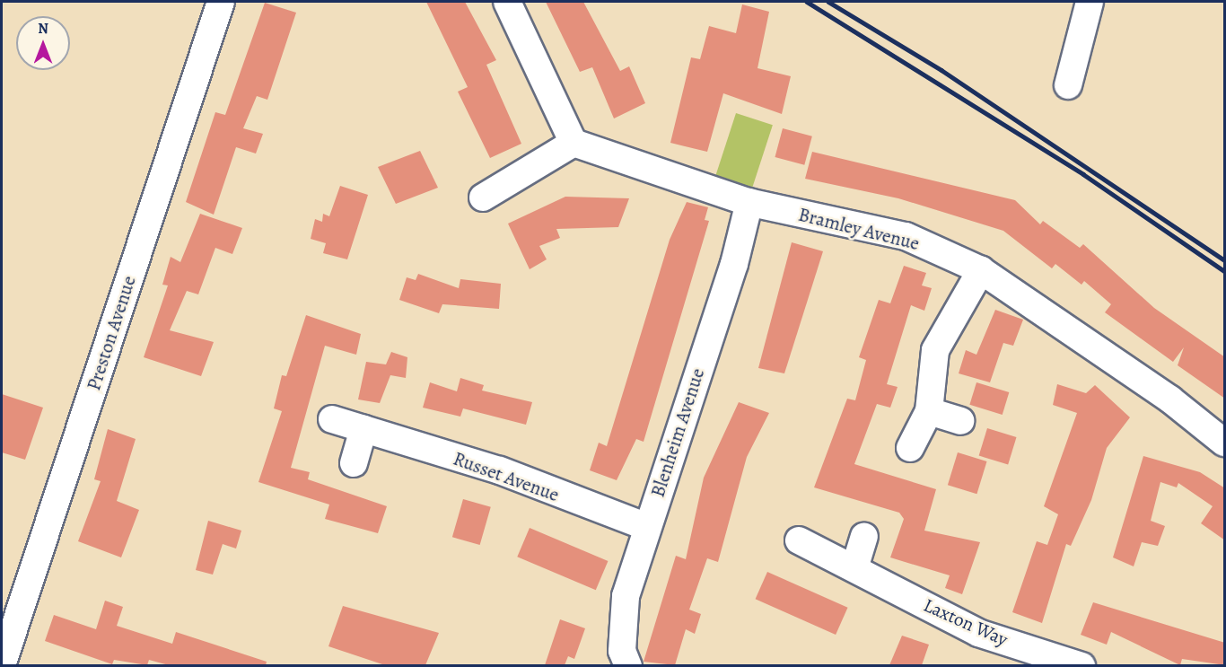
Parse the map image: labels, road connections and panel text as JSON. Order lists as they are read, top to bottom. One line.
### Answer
{"streets":{"street":["Bramley Avenue","Preston Avenue","Blenheim Avenue","Russet Avenue","Laxton Way"]},"crossings":[["Bramley Avenue","Blenheim Avenue"],["Blenheim Avenue","Russet Avenue"]],"north":"top"}
